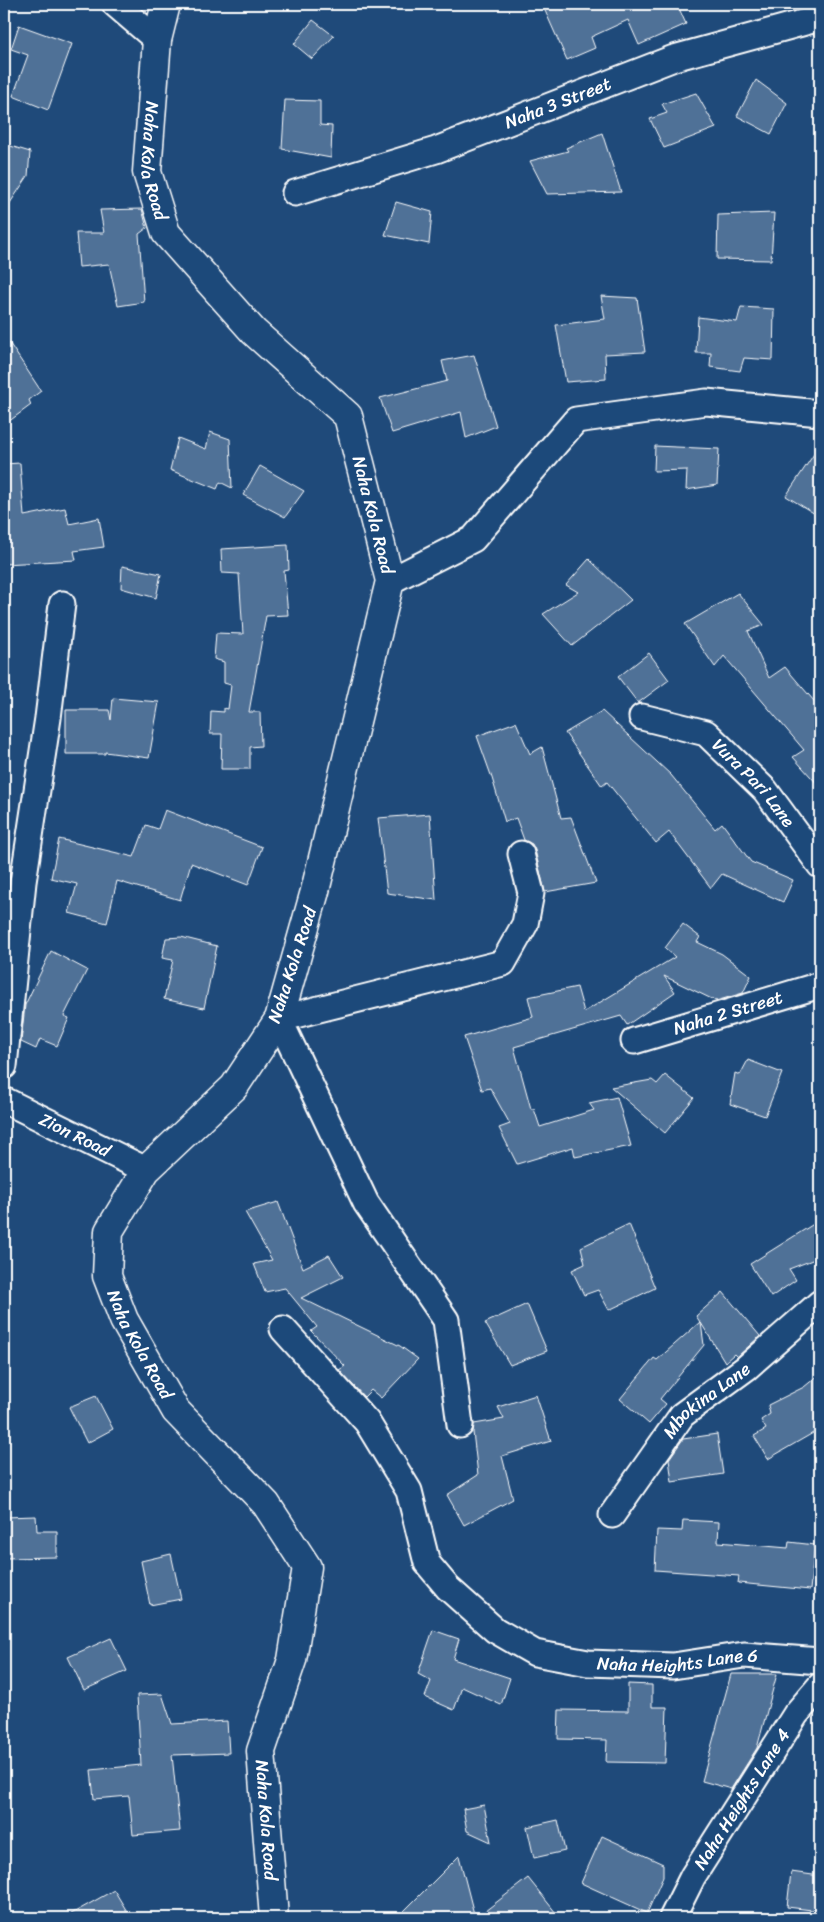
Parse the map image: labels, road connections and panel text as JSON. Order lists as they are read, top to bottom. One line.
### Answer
{"streets":{"street":["Naha 3 Street","Naha Kola Road","Vura Pari Lane","Naha 2 Street","Zion Road","Mbokina Lane","Naha Heights Lane 6","Naha Heights Lane 4"]},"crossings":[["Naha Kola Road","Zion Road"]]}
